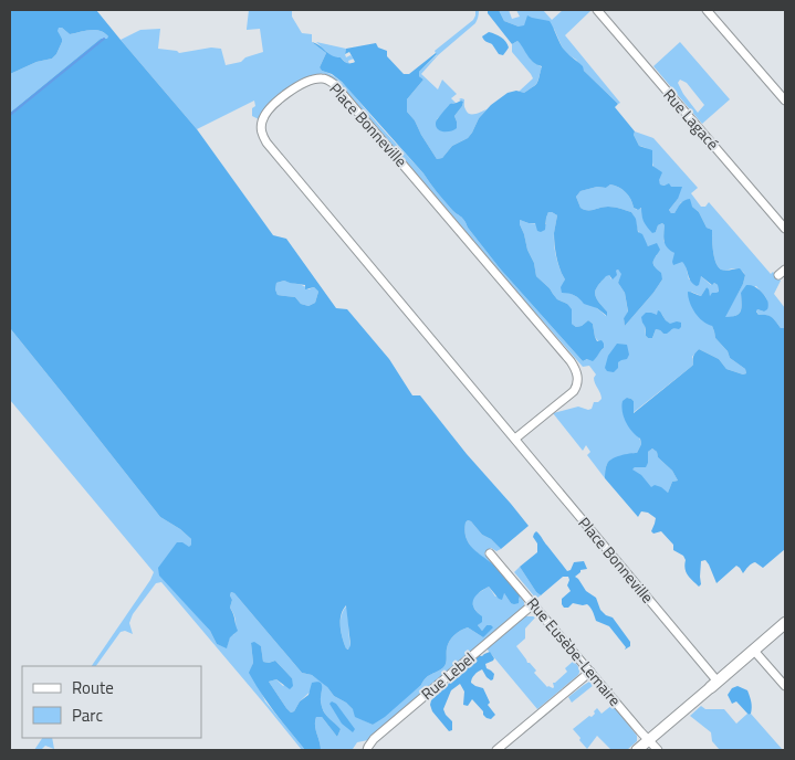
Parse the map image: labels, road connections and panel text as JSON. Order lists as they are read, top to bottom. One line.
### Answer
{"streets":{"street":["Rue Lagacé","Place Bonneville","Rue Eusèbe-Lemaire","Rue Lebel"]},"crossings":[["Rue Eusèbe-Lemaire","Rue Lebel"]],"legend":["Route","Parc"]}
